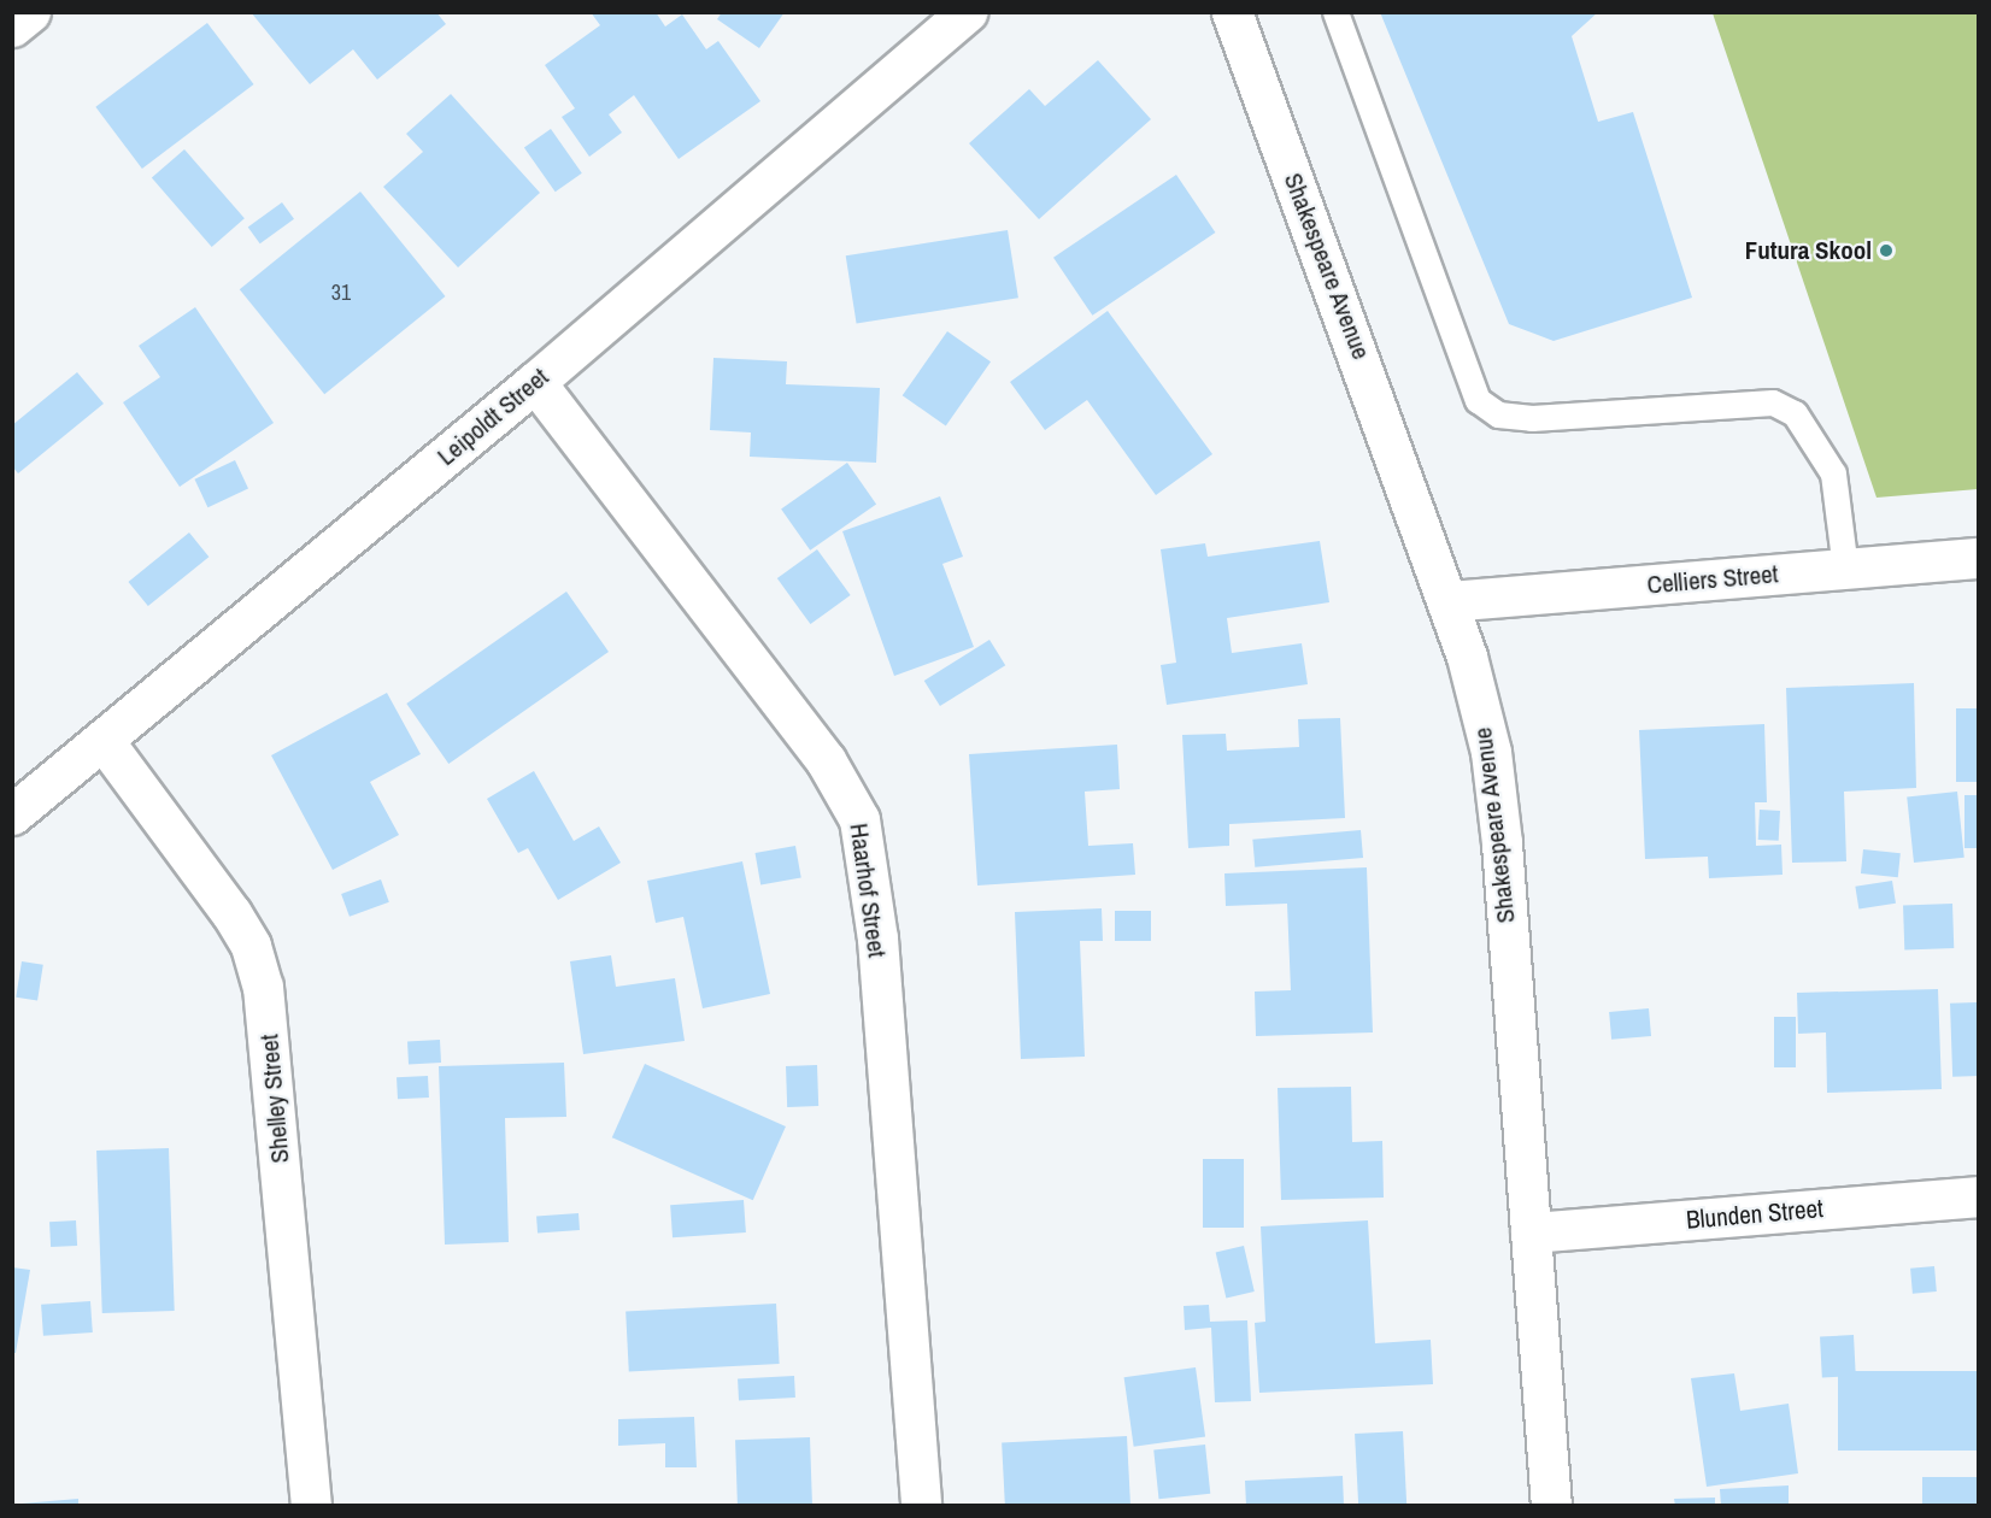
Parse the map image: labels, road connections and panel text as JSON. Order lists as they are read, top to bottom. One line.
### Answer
{"streets":{"street":["Shakespeare Avenue","Leipoldt Street","Celliers Street","Haarhof Street","Shelley Street","Blunden Street"]},"crossings":[["Shakespeare Avenue","Celliers Street"],["Shakespeare Avenue","Blunden Street"],["Leipoldt Street","Haarhof Street"],["Leipoldt Street","Shelley Street"]],"places":["Futura Skool"],"house_numbers":["31"]}
